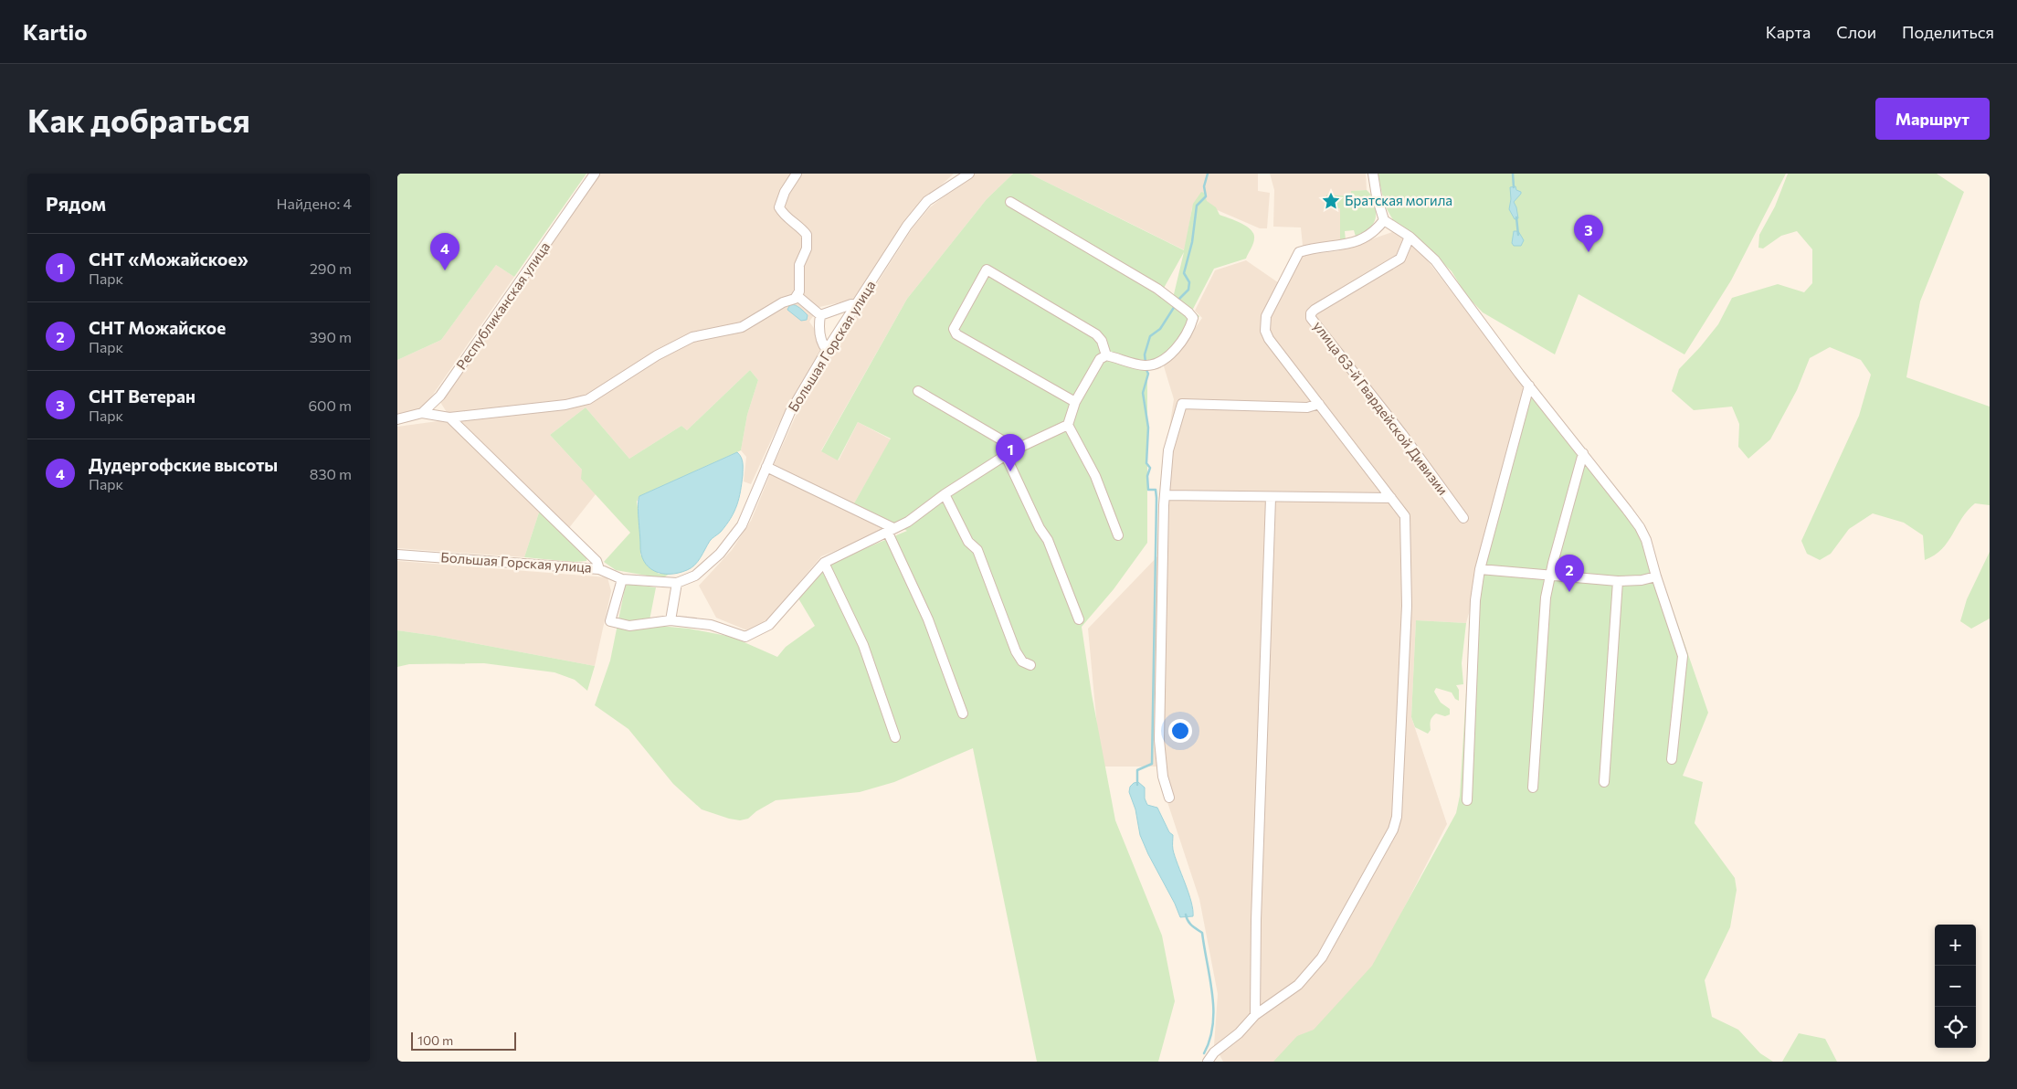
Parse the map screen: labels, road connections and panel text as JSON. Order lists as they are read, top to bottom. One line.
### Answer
{"streets":{"street":["Республиканская улица","Большая Горская улица","улица 63-й Гвардейской Дивизии"]},"places":{"place":["Братская могила"]},"scale_bar":"100 m","page":{"header":"Kartio","nav":["Карта","Слои","Поделиться"],"buttons":"Маршрут","title":"Как добраться","heading":["Рядом","Найдено: 4"],"pins":["3","4","1","2"],"list":[{"mark":"1","name":"СНТ «Можайское»","note":"Парк","value":"290 m"},{"mark":"2","name":"СНТ Можайское","note":"Парк","value":"390 m"},{"mark":"3","name":"СНТ Ветеран","note":"Парк","value":"600 m"},{"mark":"4","name":"Дудергофские высоты","note":"Парк","value":"830 m"}],"map_buttons":["+","−"],"scale":"100 m"}}
